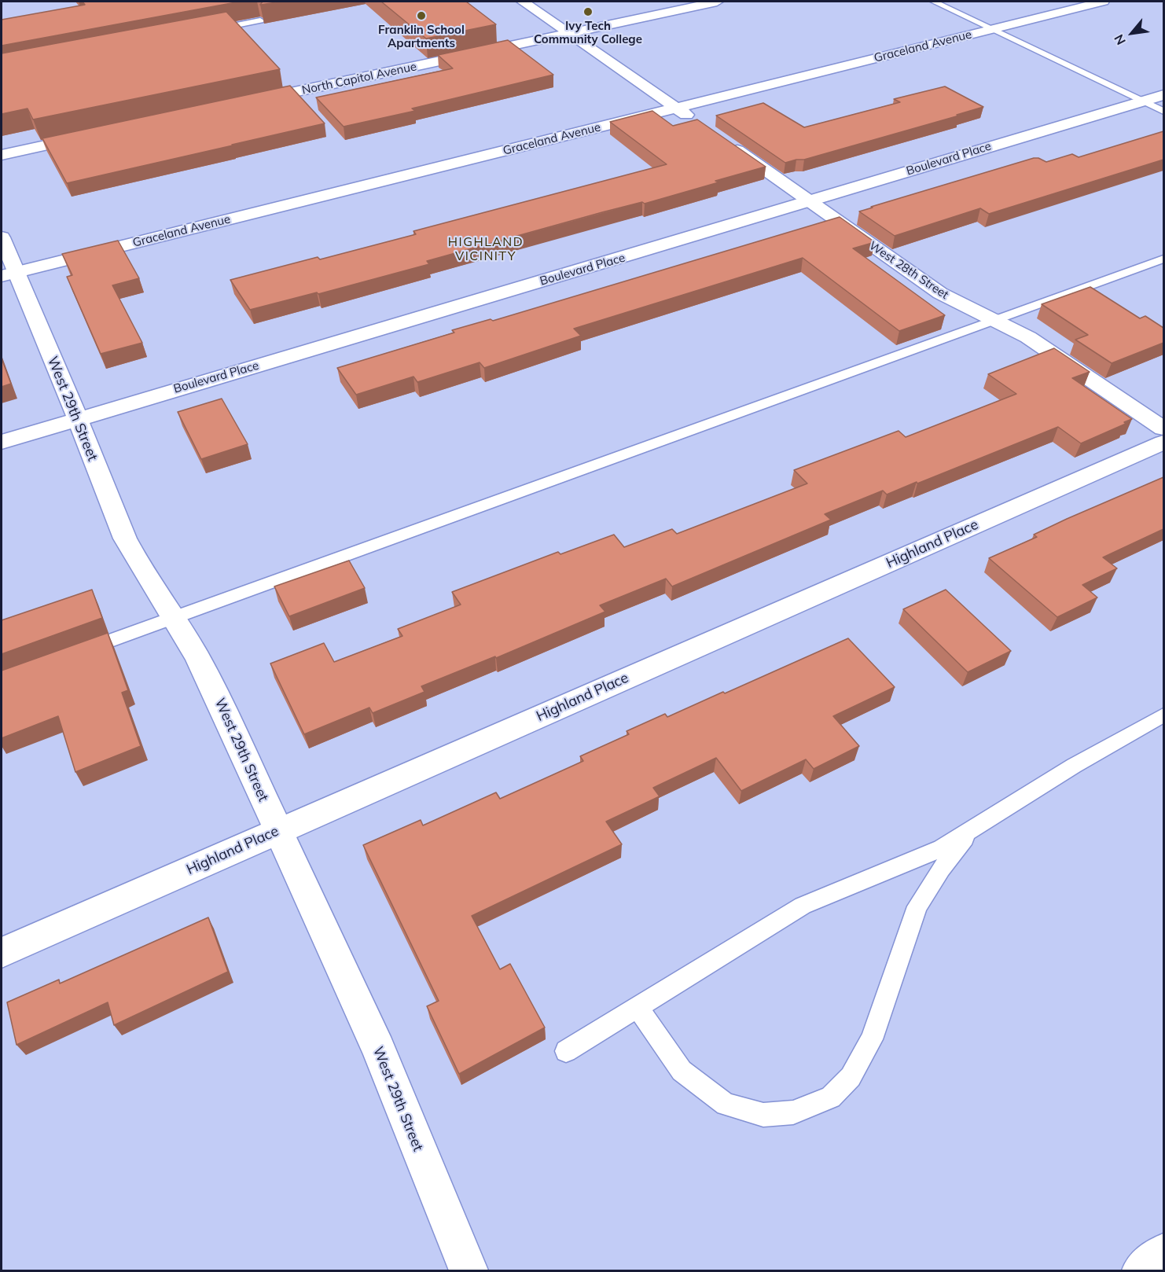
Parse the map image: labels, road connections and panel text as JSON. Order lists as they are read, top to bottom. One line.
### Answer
{"streets":{"main road":["Graceland Avenue","North Capitol Avenue","Boulevard Place","West 28th Street","West 29th Street","Highland Place"]},"crossings":[["Graceland Avenue","West 29th Street"],["Boulevard Place","West 28th Street"],["Boulevard Place","West 29th Street"],["West 29th Street","Highland Place"]],"districts":["HIGHLAND VICINITY"],"places":["Ivy Tech Community College","Franklin School Apartments"],"north":"bottom left"}
